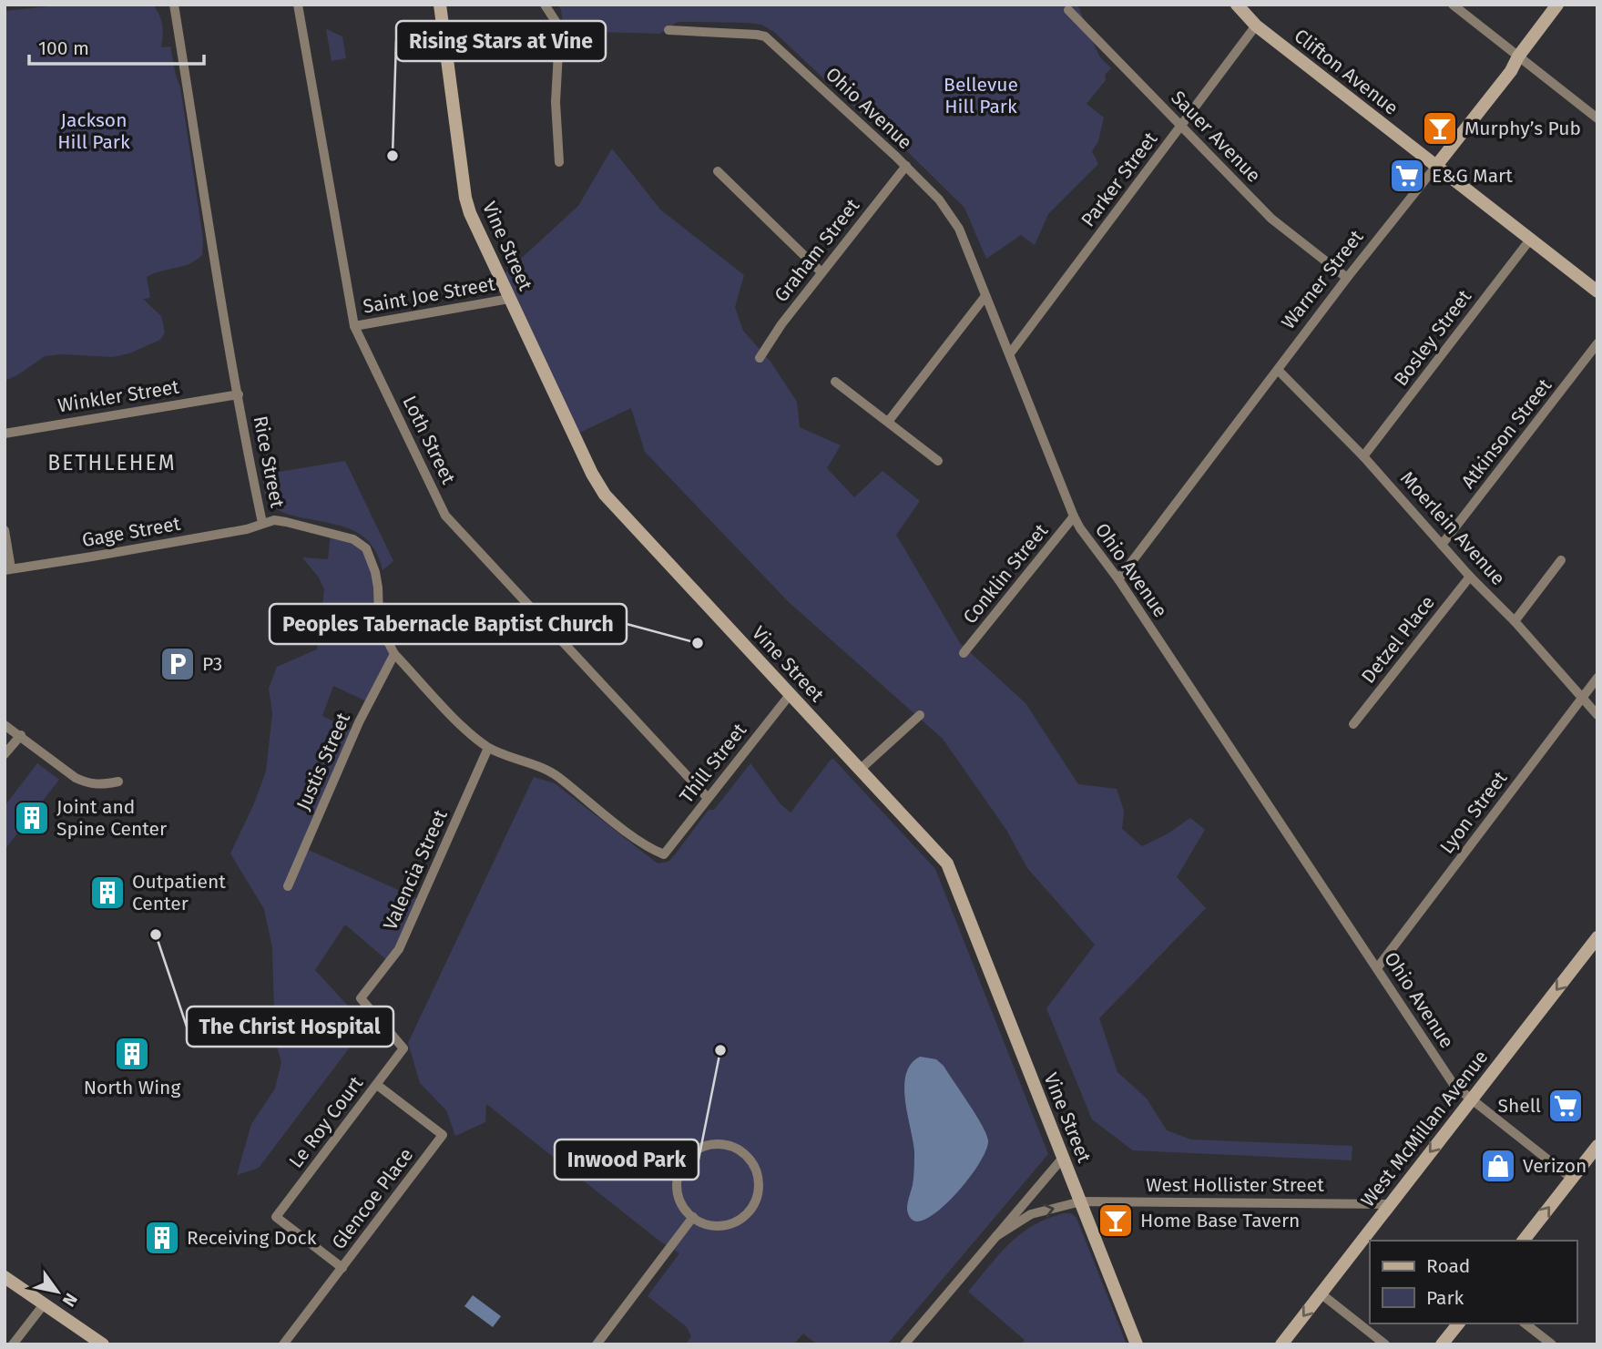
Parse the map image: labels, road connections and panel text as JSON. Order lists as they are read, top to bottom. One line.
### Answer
{"streets":{"main road":["Clifton Avenue","Vine Street","Warner Street","West McMillan Avenue"],"street":["Ohio Avenue","Sauer Avenue","Parker Street","Graham Street","Saint Joe Street","Bosley Street","Winkler Street","Atkinson Street","Loth Street","Rice Street","Moerlein Avenue","Gage Street","Conklin Street","Detzel Place","Justis Street","Thill Street","Lyon Street","Valencia Street","Le Roy Court","West Hollister Street","Glencoe Place"]},"crossings":[["Clifton Avenue","Parker Street"],["Clifton Avenue","Warner Street"],["Clifton Avenue","Bosley Street"],["Ohio Avenue","Parker Street"],["Ohio Avenue","Graham Street"],["Ohio Avenue","Warner Street"],["Ohio Avenue","Conklin Street"],["Ohio Avenue","Lyon Street"],["Ohio Avenue","West McMillan Avenue"],["Sauer Avenue","Parker Street"],["Sauer Avenue","Warner Street"],["Vine Street","Saint Joe Street"],["Vine Street","Thill Street"],["Vine Street","West Hollister Street"],["Warner Street","Moerlein Avenue"],["Saint Joe Street","Loth Street"],["Bosley Street","Moerlein Avenue"],["Winkler Street","Rice Street"],["Atkinson Street","Moerlein Avenue"],["Loth Street","Thill Street"],["Rice Street","Gage Street"],["Rice Street","Justis Street"],["Rice Street","Thill Street"],["Rice Street","Valencia Street"],["Moerlein Avenue","Detzel Place"],["Moerlein Avenue","Lyon Street"],["Valencia Street","Le Roy Court"],["Le Roy Court","Glencoe Place"],["West McMillan Avenue","West Hollister Street"]],"one_way":["West McMillan Avenue"],"districts":["BETHLEHEM"],"parks":["Bellevue Hill Park","Jackson Hill Park"],"places":{"bar":["Murphy’s Pub","Home Base Tavern"],"other":["Rising Stars at Vine","Peoples Tabernacle Baptist Church","The Christ Hospital","Inwood Park"],"supermarket":["E&G Mart","Shell"],"parking":["P3"],"building":["Joint and Spine Center","Outpatient Center","North Wing","Receiving Dock"],"shop":["Verizon"]},"legend":["Road","Park"],"scale_bar":"100 m","north":"bottom right"}
